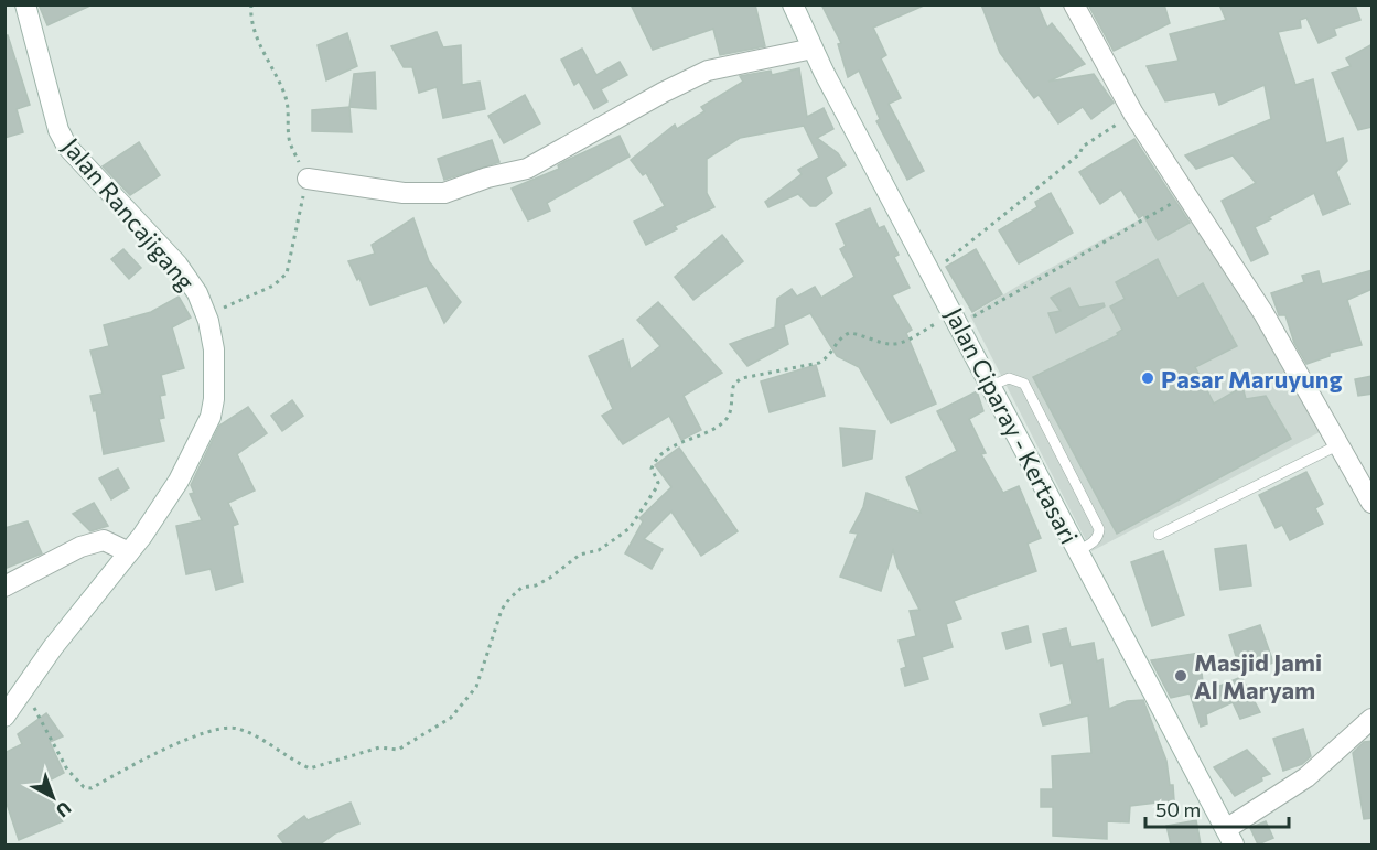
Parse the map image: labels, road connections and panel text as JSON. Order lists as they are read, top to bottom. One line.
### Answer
{"streets":{"main road":["Jalan Rancajigang","Jalan Ciparay - Kertasari"]},"places":["Pasar Maruyung","Masjid Jami Al Maryam"],"scale_bar":"50 m","north":"bottom right"}
